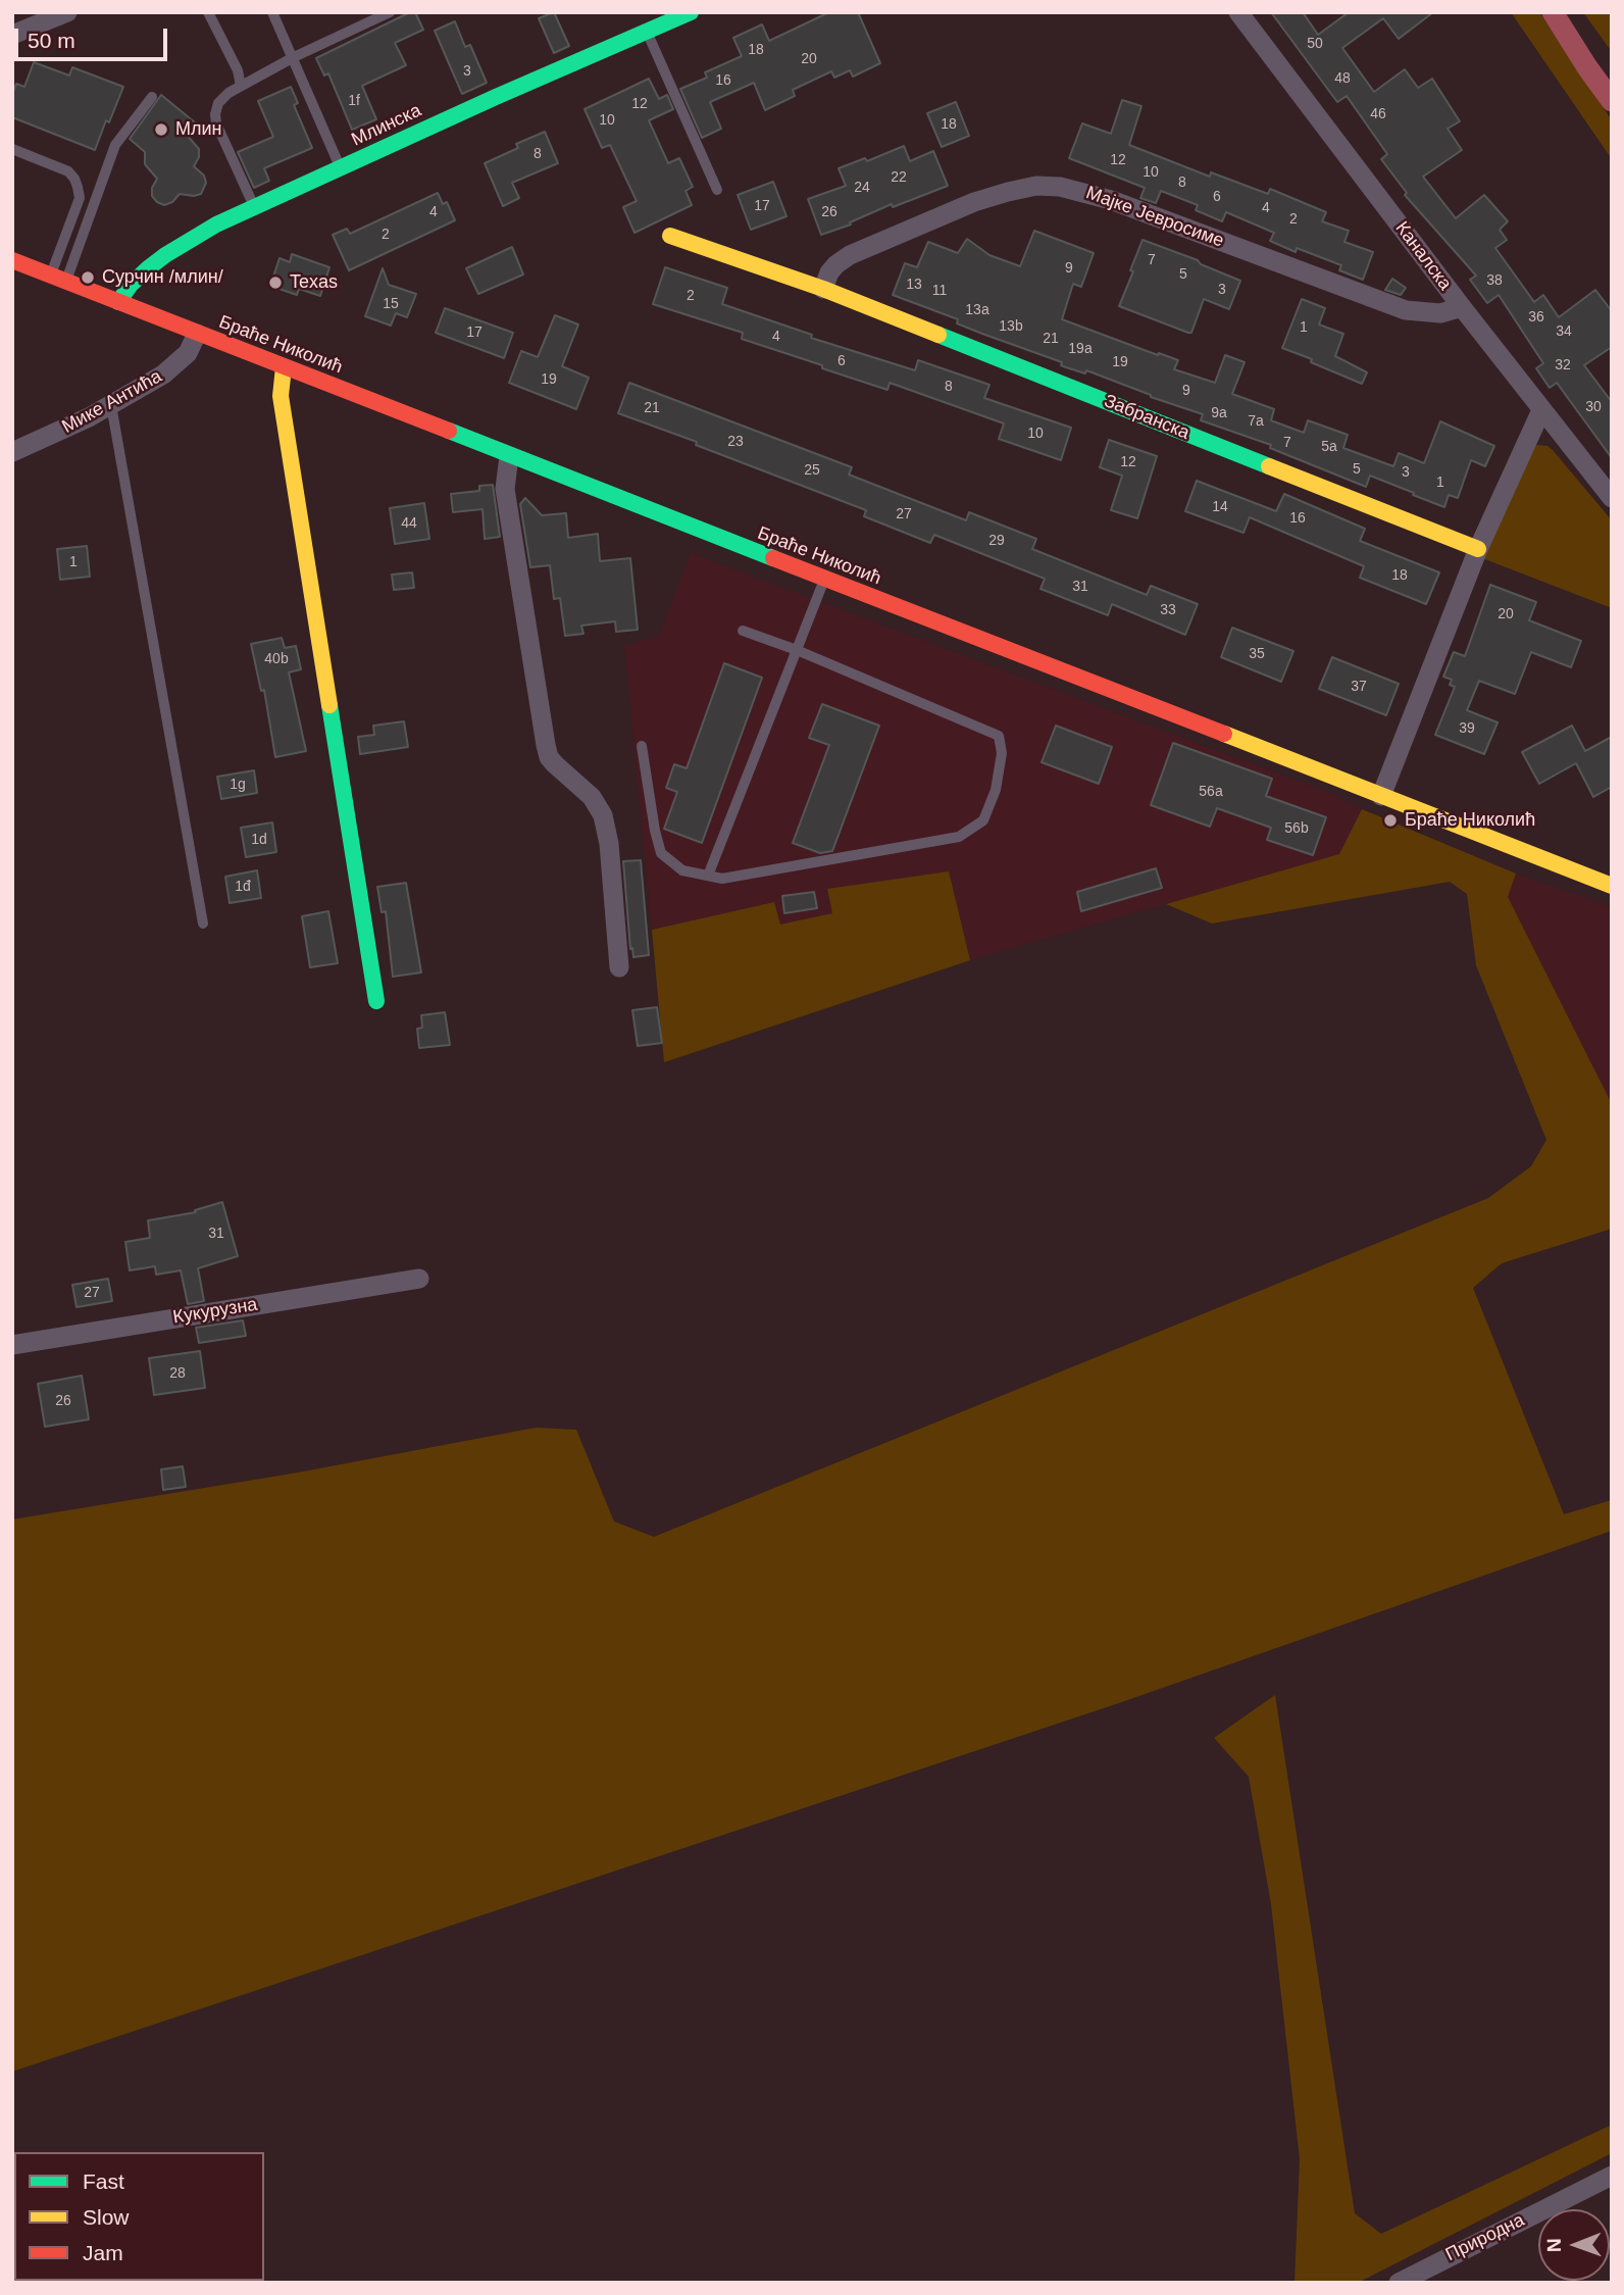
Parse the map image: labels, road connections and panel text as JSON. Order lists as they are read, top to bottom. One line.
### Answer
{"streets":{"street":["Млинска","Мајке Јевросиме","Каналска","Браће Николић","Мике Антића","Забранска","Кукурузна","Природна"]},"crossings":[["Млинска","Браће Николић"],["Мајке Јевросиме","Каналска"],["Мајке Јевросиме","Забранска"],["Браће Николић","Мике Антића"]],"places":["Млин","Сурчин /млин/","Texas","Браће Николић"],"house_numbers":["50","18","20","3","48","16","1f","12","46","10","18","8","12","10","22","8","24","6","17","4","4","26","2","2","7","9","5","38","13","3","11","2","15","13a","36","13b","1","34","17","4","21","19a","6","19","32","19","8","9","30","21","9a","7a","10","23","7","5a","12","5","25","3","1","14","27","16","44","29","1","18","31","33","20","35","40b","37","39","1g","56a","56b","1d","1đ","31","27","28","26"],"legend":["Fast","Slow","Jam"],"scale_bar":"50 m","north":"left"}
